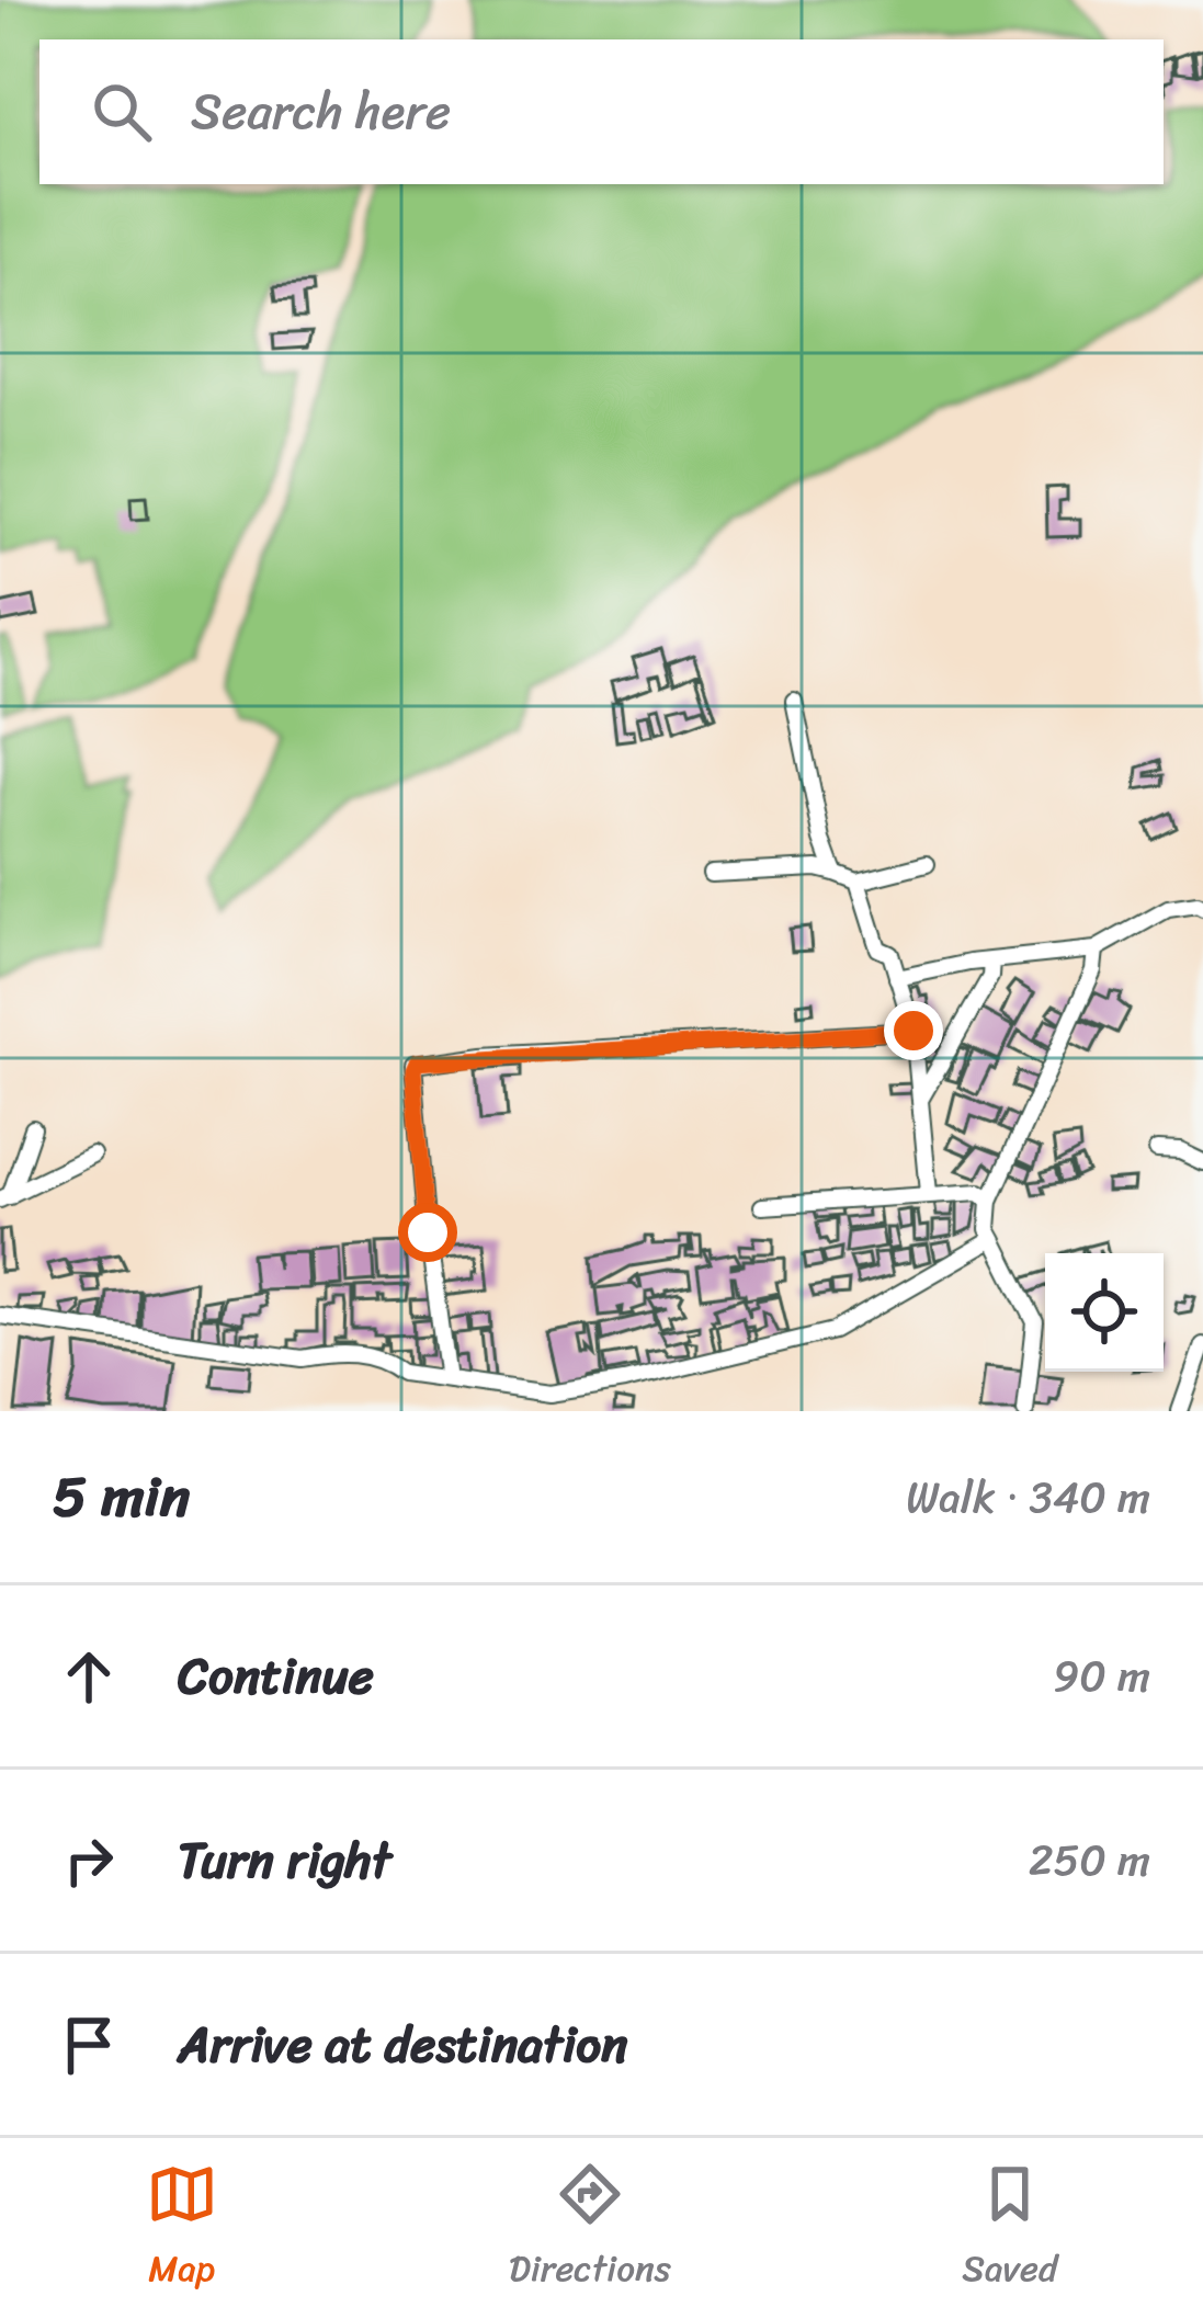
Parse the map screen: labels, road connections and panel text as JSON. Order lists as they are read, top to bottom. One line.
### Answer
{"page":{"search":"Search here","heading":["5 min","Walk · 340 m"],"list":[["Continue","90 m"],["Turn right","250 m"],"Arrive at destination"],"nav":["Map","Directions","Saved"]}}
